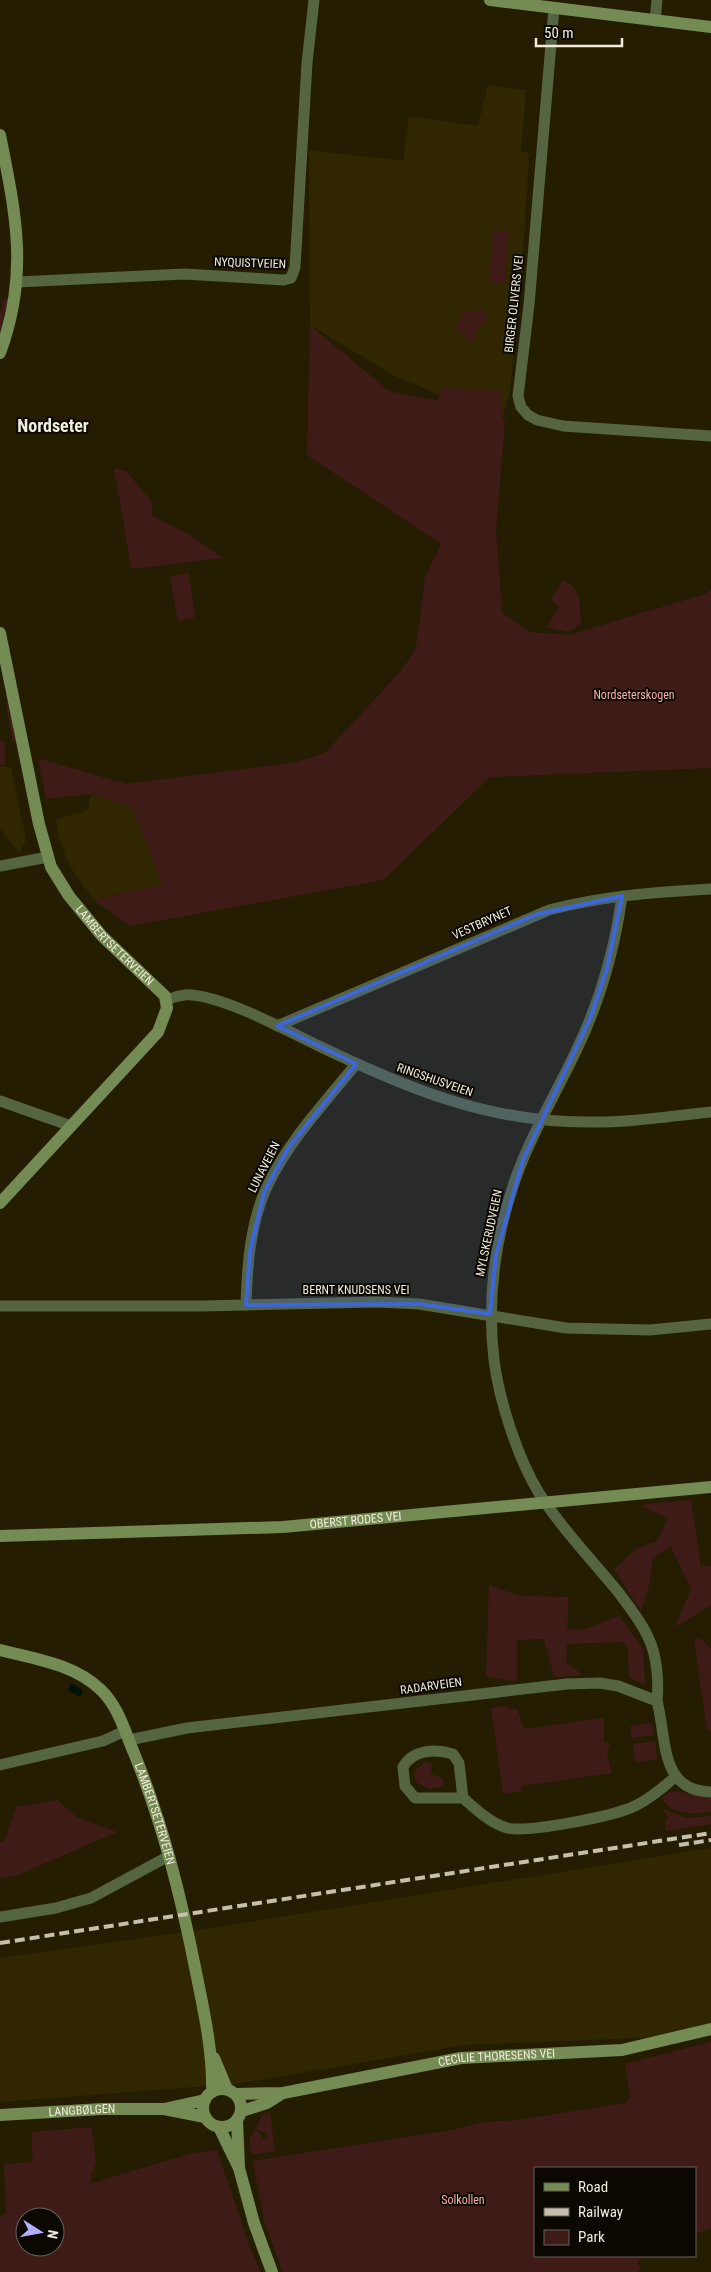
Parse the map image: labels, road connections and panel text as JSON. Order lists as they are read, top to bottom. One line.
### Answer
{"streets":{"main road":["LAMBERTSETERVEIEN","OBERST RODES VEI","CECILIE THORESENS VEI","LANGBØLGEN"],"street":["NYQUISTVEIEN","BIRGER OLIVERS VEI","VESTBRYNET","RINGSHUSVEIEN","LUNAVEIEN","MYLSKERUDVEIEN","BERNT KNUDSENS VEI","RADARVEIEN"]},"crossings":[["VESTBRYNET","RINGSHUSVEIEN"],["VESTBRYNET","MYLSKERUDVEIEN"],["LAMBERTSETERVEIEN","RINGSHUSVEIEN"],["LAMBERTSETERVEIEN","RADARVEIEN"],["LAMBERTSETERVEIEN","CECILIE THORESENS VEI"],["LAMBERTSETERVEIEN","LANGBØLGEN"],["RINGSHUSVEIEN","LUNAVEIEN"],["RINGSHUSVEIEN","MYLSKERUDVEIEN"],["LUNAVEIEN","BERNT KNUDSENS VEI"],["MYLSKERUDVEIEN","BERNT KNUDSENS VEI"],["MYLSKERUDVEIEN","OBERST RODES VEI"],["MYLSKERUDVEIEN","RADARVEIEN"],["CECILIE THORESENS VEI","LANGBØLGEN"]],"districts":["Nordseter"],"parks":["Nordseterskogen","Solkollen"],"legend":["Road","Railway","Park"],"scale_bar":"50 m","north":"right"}
